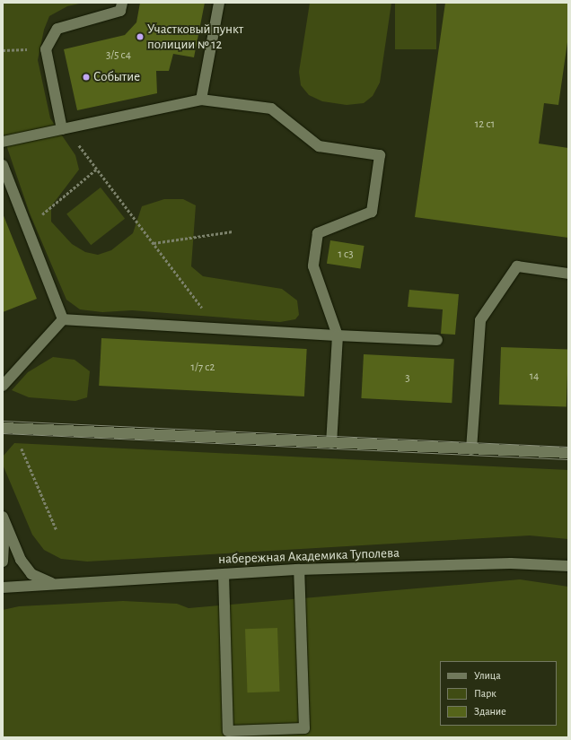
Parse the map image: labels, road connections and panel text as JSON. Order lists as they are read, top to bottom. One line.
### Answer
{"streets":{"street":["набережная Академика Туполева"]},"places":["Участковый пункт полиции № 12","Событие"],"house_numbers":["3/5 с4","12 с1","1 с3","1/7 с2","14","3"],"legend":["Улица","Парк","Здание"]}
